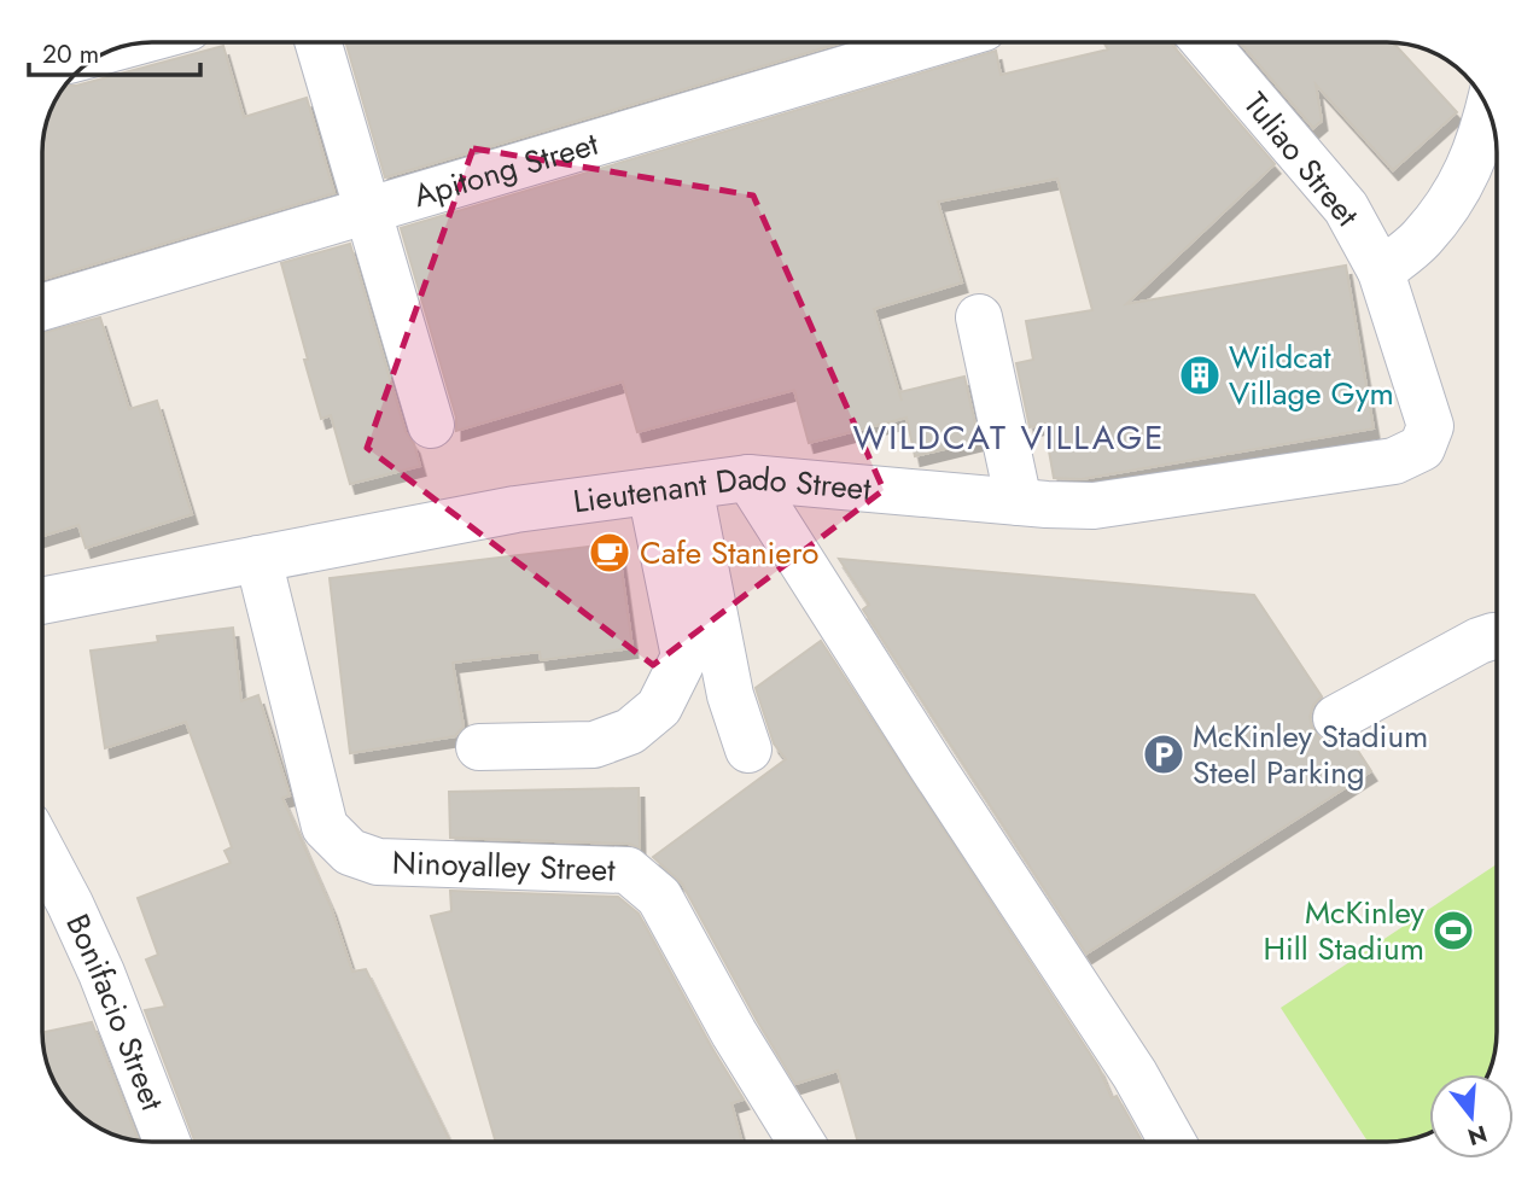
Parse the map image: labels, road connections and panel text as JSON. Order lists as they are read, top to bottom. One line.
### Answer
{"streets":{"street":["Tuliao Street","Apitong Street","Lieutenant Dado Street","Ninoyalley Street","Bonifacio Street"]},"crossings":[["Tuliao Street","Lieutenant Dado Street"],["Lieutenant Dado Street","Ninoyalley Street"]],"districts":["WILDCAT VILLAGE"],"places":{"building":["Wildcat Village Gym"],"cafe":["Cafe Staniero"],"parking":["McKinley Stadium Steel Parking"],"sports":["McKinley Hill Stadium"]},"scale_bar":"20 m","north":"bottom"}
